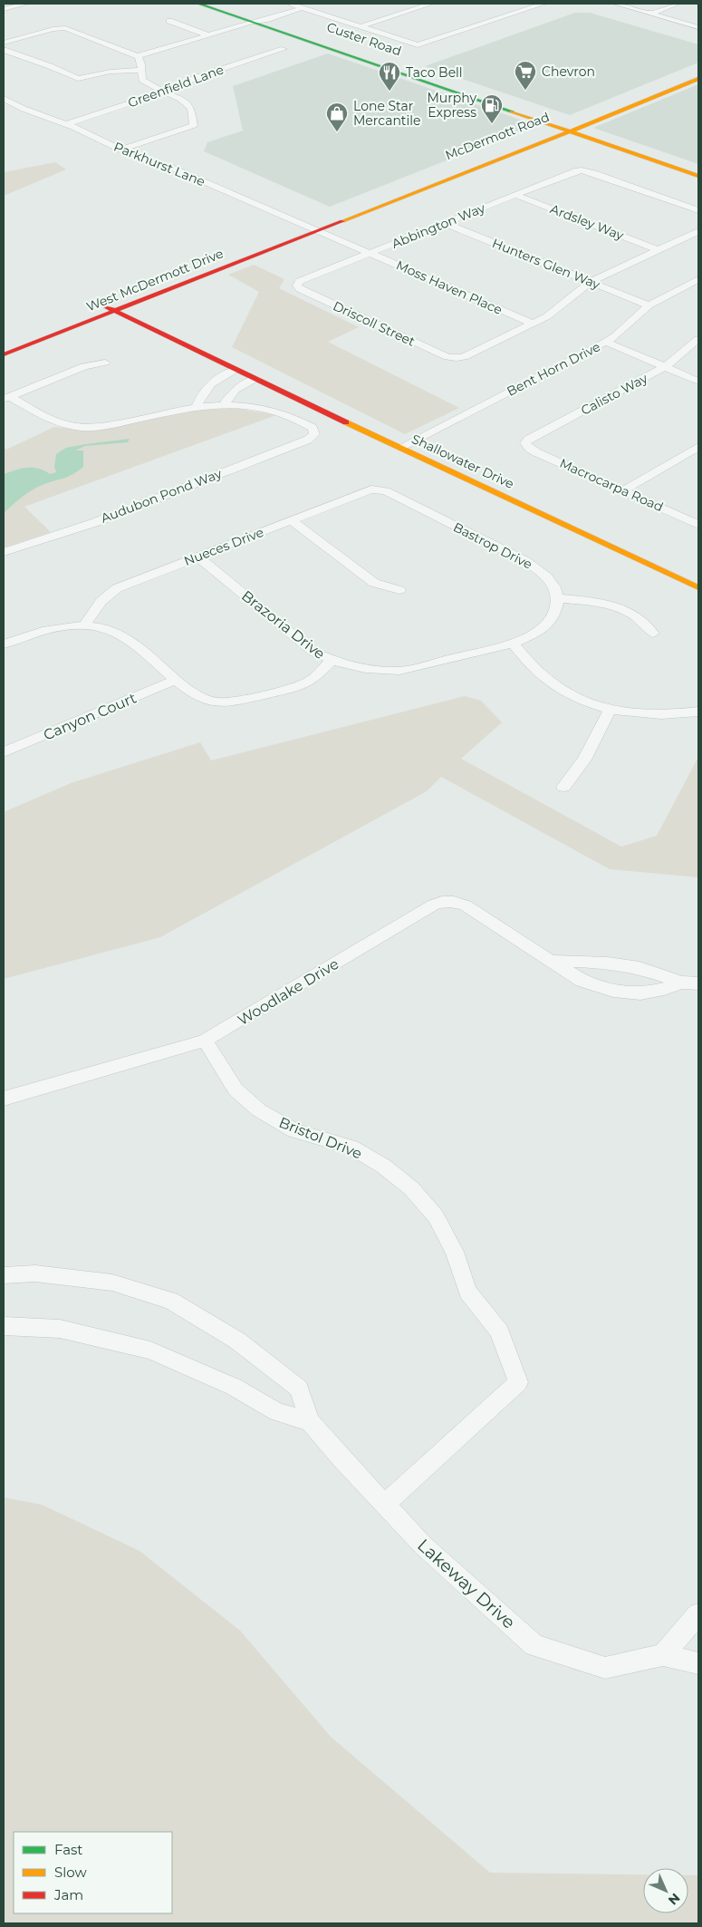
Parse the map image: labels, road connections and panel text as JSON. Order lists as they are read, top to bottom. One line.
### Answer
{"streets":{"main road":["Custer Road","McDermott Road","West McDermott Drive","Shallowater Drive"],"street":["Greenfield Lane","Parkhurst Lane","Ardsley Way","Abbington Way","Hunters Glen Way","Moss Haven Place","Driscoll Street","Bent Horn Drive","Calisto Way","Macrocarpa Road","Audubon Pond Way","Bastrop Drive","Nueces Drive","Brazoria Drive","Canyon Court","Woodlake Drive","Bristol Drive","Lakeway Drive"]},"crossings":[["Custer Road","McDermott Road"],["Greenfield Lane","Parkhurst Lane"],["McDermott Road","Parkhurst Lane"],["McDermott Road","West McDermott Drive"],["McDermott Road","Moss Haven Place"],["Parkhurst Lane","West McDermott Drive"],["Parkhurst Lane","Moss Haven Place"],["Ardsley Way","Abbington Way"],["Abbington Way","Hunters Glen Way"],["Abbington Way","Moss Haven Place"],["Abbington Way","Driscoll Street"],["Hunters Glen Way","Bent Horn Drive"],["West McDermott Drive","Moss Haven Place"],["West McDermott Drive","Shallowater Drive"],["Moss Haven Place","Driscoll Street"],["Bent Horn Drive","Shallowater Drive"],["Calisto Way","Macrocarpa Road"],["Bastrop Drive","Nueces Drive"],["Nueces Drive","Brazoria Drive"],["Woodlake Drive","Bristol Drive"],["Bristol Drive","Lakeway Drive"]],"places":{"supermarket":["Chevron"],"restaurant":["Taco Bell"],"fuel station":["Murphy Express"],"shop":["Lone Star Mercantile"]},"legend":["Fast","Slow","Jam"],"north":"bottom right"}
